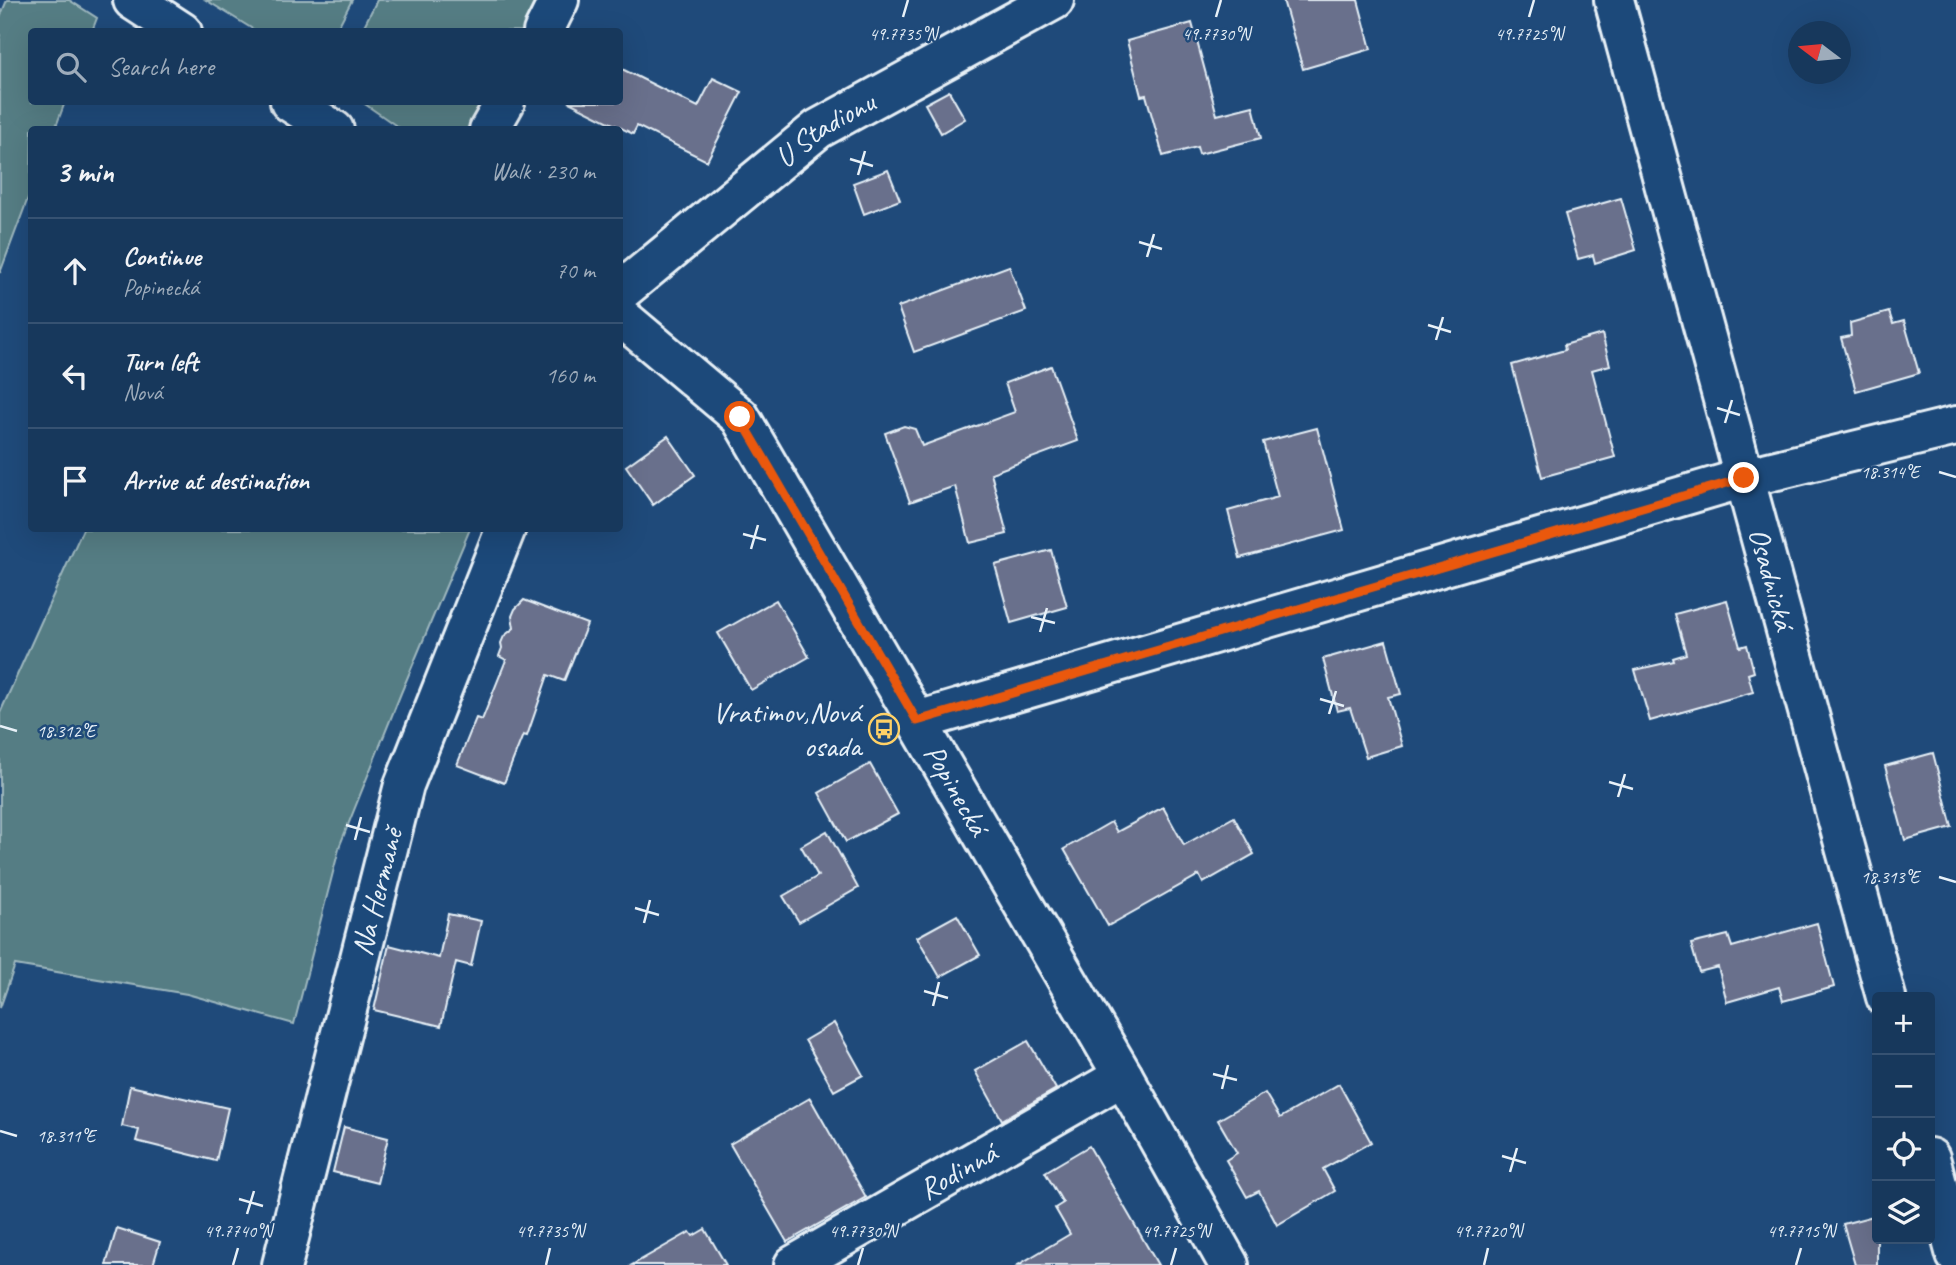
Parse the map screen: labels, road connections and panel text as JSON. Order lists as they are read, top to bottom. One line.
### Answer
{"streets":{"street":["U Stadionu","Osadnická","Popinecká","Na Hermaně","Rodinná"]},"crossings":[["Popinecká","Rodinná"]],"places":{"bus stop":["Vratimov,Nová osada"]},"north":"left","page":{"search":"Search here","heading":["3 min","Walk · 230 m"],"list":[["Continue","Popinecká","70 m"],["Turn left","Nová","160 m"],"Arrive at destination"],"map_buttons":["+","−"]},"coordinates":["49.7735°N","49.7730°N","49.7725°N","18.314°E","18.312°E","18.313°E","18.311°E","49.7740°N","49.7720°N","49.7715°N"]}
